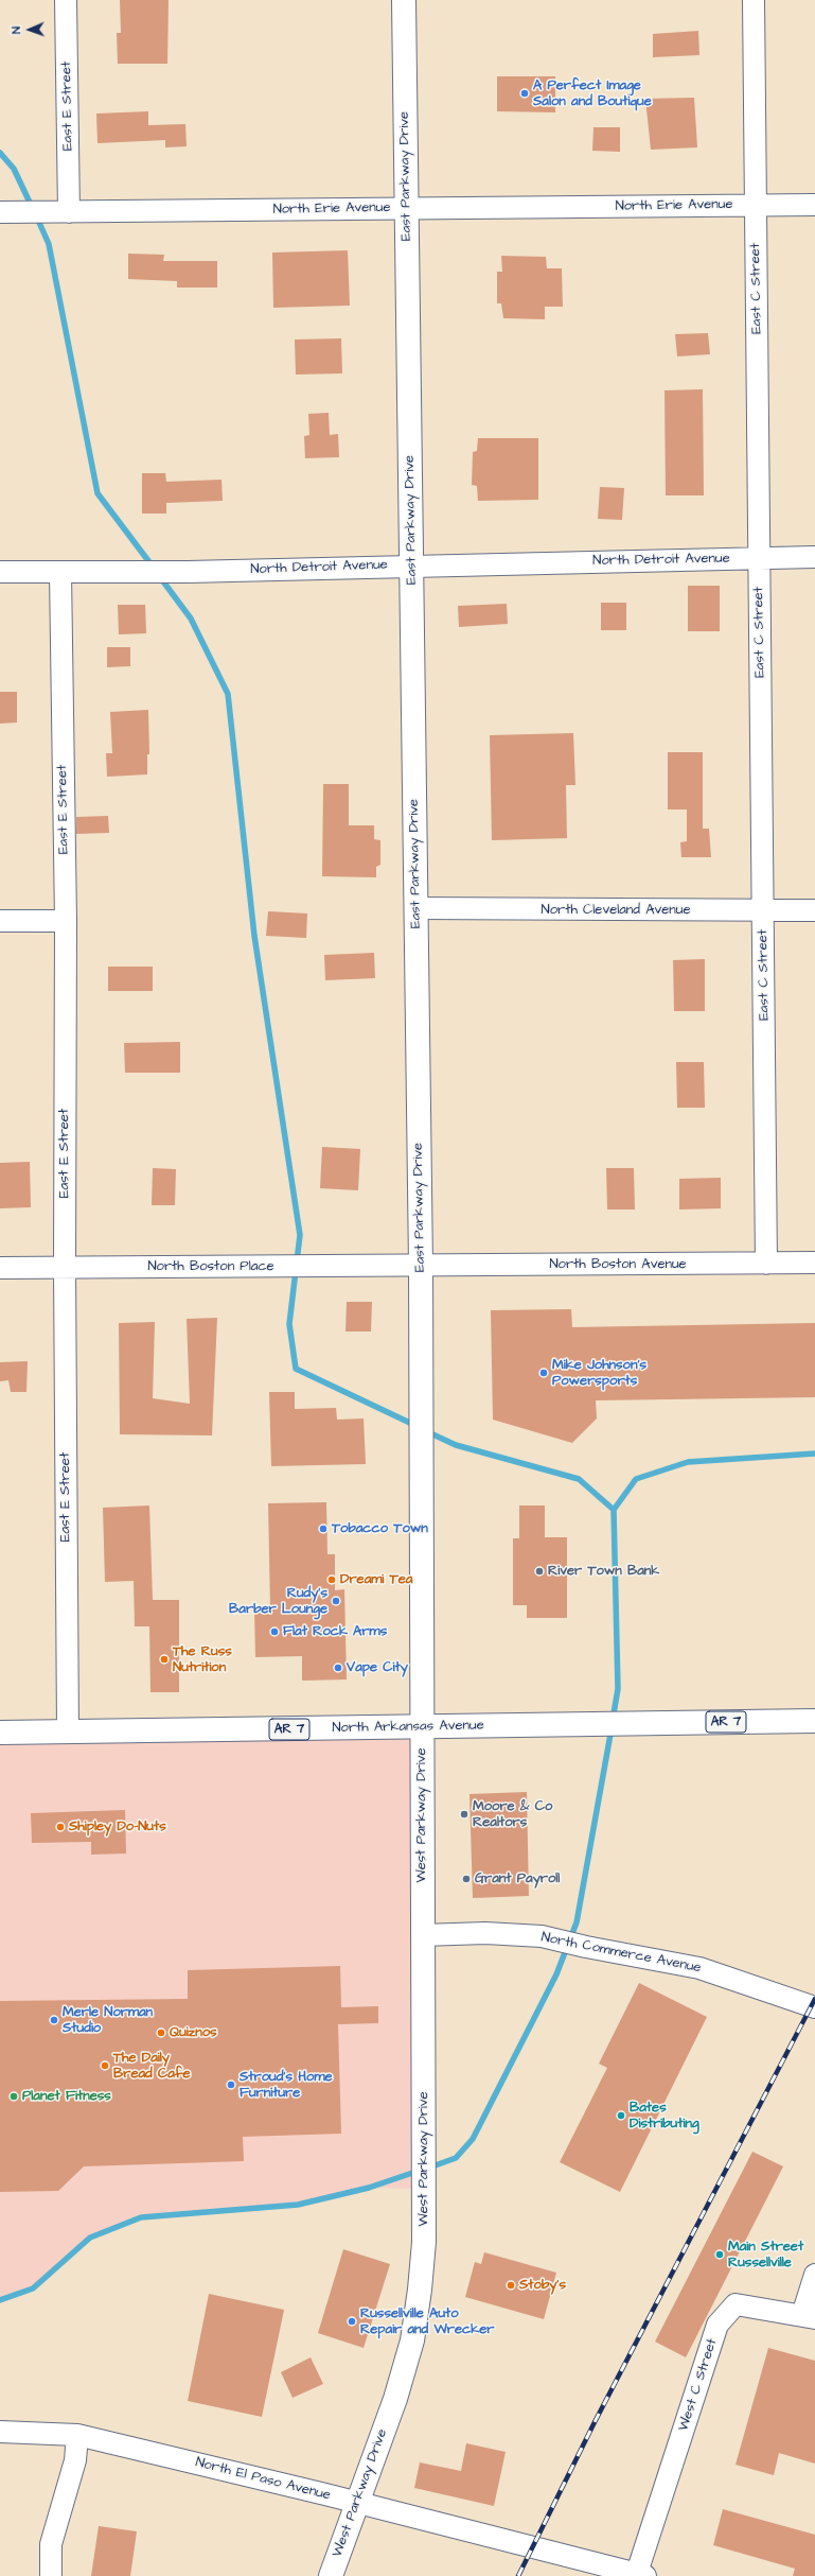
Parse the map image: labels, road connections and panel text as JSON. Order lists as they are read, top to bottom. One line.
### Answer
{"streets":{"main road":["East Parkway Drive","AR 7","North Arkansas Avenue","West Parkway Drive"],"street":["East E Street","North Erie Avenue","East C Street","North Detroit Avenue","North Cleveland Avenue","North Boston Avenue","North Boston Place","North Commerce Avenue","West C Street","North El Paso Avenue"]},"crossings":[["East E Street","North Erie Avenue"],["East E Street","North Detroit Avenue"],["East E Street","North Boston Place"],["East E Street","North Arkansas Avenue"],["East Parkway Drive","North Erie Avenue"],["East Parkway Drive","North Detroit Avenue"],["East Parkway Drive","North Cleveland Avenue"],["East Parkway Drive","North Boston Avenue"],["East Parkway Drive","North Boston Place"],["East Parkway Drive","North Arkansas Avenue"],["East Parkway Drive","West Parkway Drive"],["North Erie Avenue","East C Street"],["East C Street","North Detroit Avenue"],["East C Street","North Cleveland Avenue"],["East C Street","North Boston Avenue"],["North Boston Avenue","North Boston Place"],["North Arkansas Avenue","West Parkway Drive"],["West Parkway Drive","North Commerce Avenue"],["West Parkway Drive","North El Paso Avenue"],["West C Street","North El Paso Avenue"]],"places":["A Perfect Image Salon and Boutique","Mike Johnson's Powersports","Tobacco Town","River Town Bank","Dreami Tea","Rudy's Barber Lounge","Flat Rock Arms","The Russ Nutrition","Vape City","Moore & Co Realtors","Shipley Do-Nuts","Grant Payroll","Merle Norman Studio","Quiznos","The Daily Bread Cafe","Stroud's Home Furniture","Planet Fitness","Bates Distributing","Main Street Russellville","Stoby's","Russellville Auto Repair and Wrecker"],"north":"left"}
